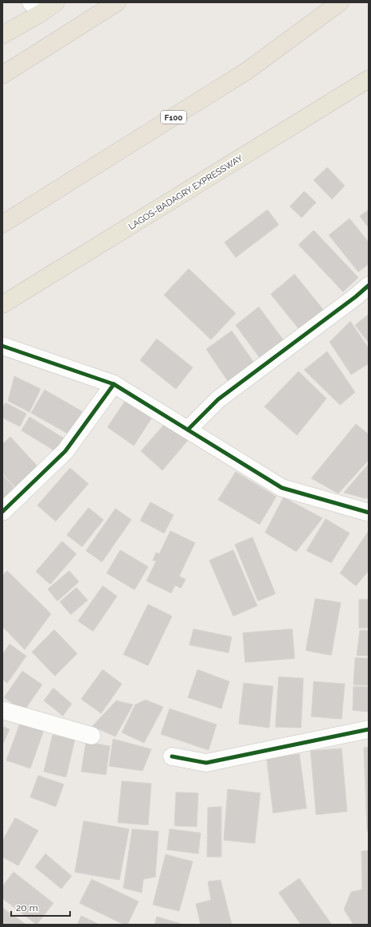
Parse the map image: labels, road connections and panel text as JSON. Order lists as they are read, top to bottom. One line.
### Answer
{"streets":{"highway":["F100"],"main road":["LAGOS-BADAGRY EXPRESSWAY"]},"scale_bar":"20 m"}
